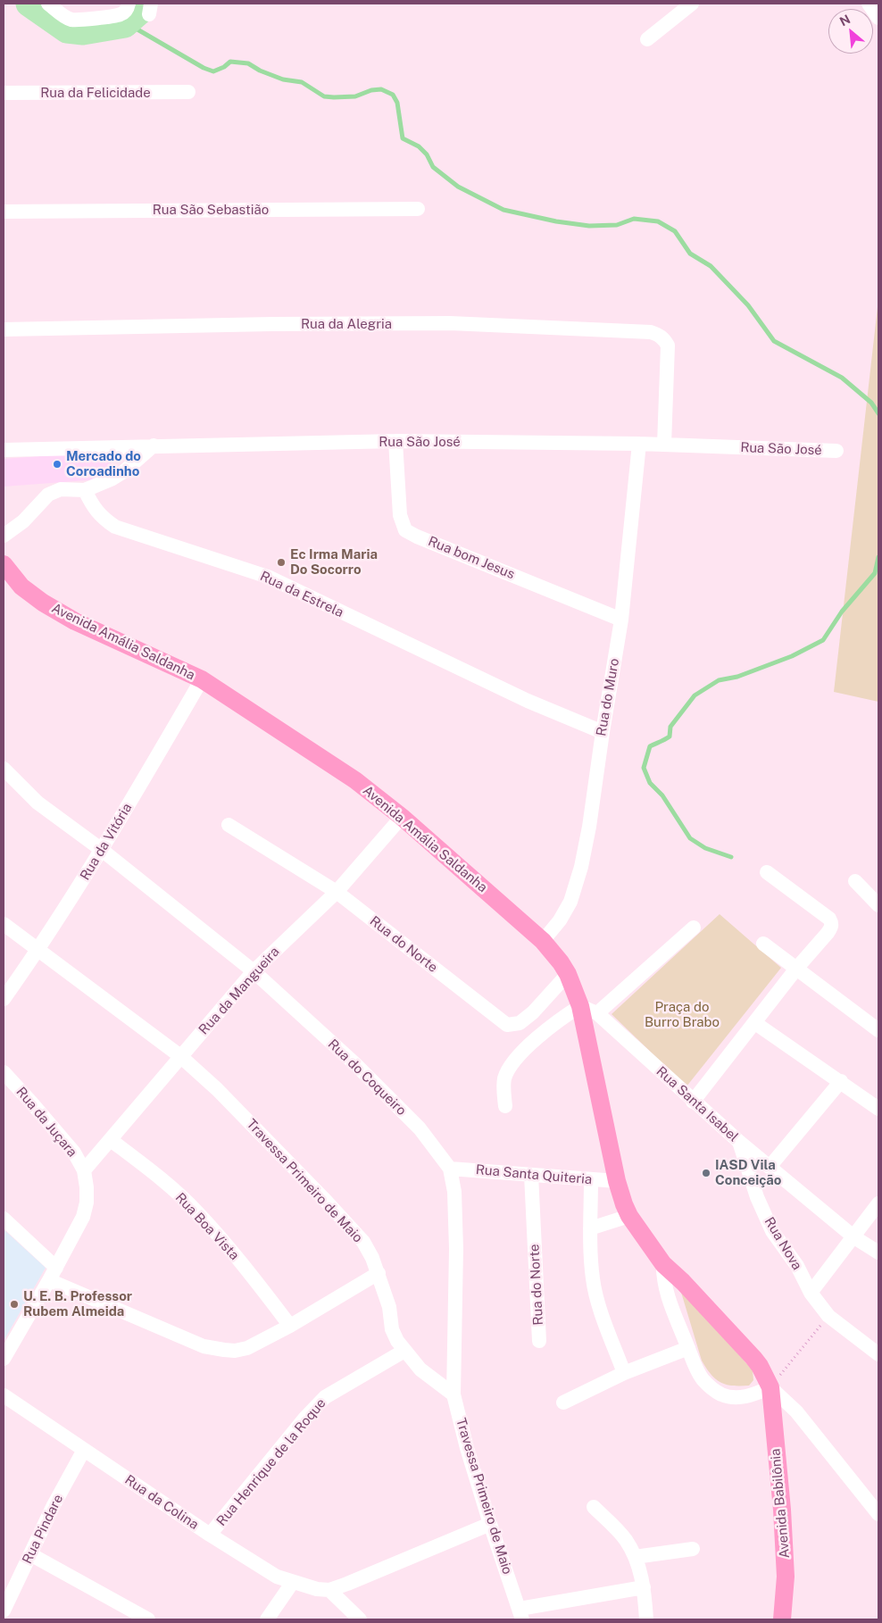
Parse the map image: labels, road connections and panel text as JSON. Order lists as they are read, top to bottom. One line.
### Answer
{"streets":{"main road":["Avenida Amália Saldanha","Avenida Babilônia"],"street":["Rua da Felicidade","Rua São Sebastião","Rua da Alegria","Rua São José","Rua bom Jesus","Rua da Estrela","Rua do Muro","Rua da Vitória","Rua do Norte","Rua da Mangueira","Rua do Coqueiro","Rua Santa Isabel","Rua da Juçara","Rua Santa Quiteria","Travessa Primeiro de Maio","Rua Boa Vista","Rua Nova","Rua Henrique de la Roque","Rua da Colina","Rua Pindare"]},"crossings":[["Rua da Alegria","Rua São José"],["Rua São José","Rua bom Jesus"],["Rua São José","Rua do Muro"],["Rua bom Jesus","Rua do Muro"],["Rua da Estrela","Rua do Muro"],["Avenida Amália Saldanha","Rua do Muro"],["Avenida Amália Saldanha","Rua da Vitória"],["Avenida Amália Saldanha","Rua do Norte"],["Avenida Amália Saldanha","Rua da Mangueira"],["Avenida Amália Saldanha","Rua Santa Isabel"],["Avenida Amália Saldanha","Rua Santa Quiteria"],["Avenida Amália Saldanha","Avenida Babilônia"],["Rua da Vitória","Rua do Coqueiro"],["Rua da Vitória","Travessa Primeiro de Maio"],["Rua do Norte","Rua da Mangueira"],["Rua do Norte","Rua Santa Quiteria"],["Rua da Mangueira","Rua do Coqueiro"],["Rua da Mangueira","Rua da Juçara"],["Rua da Mangueira","Travessa Primeiro de Maio"],["Rua da Mangueira","Rua Boa Vista"],["Rua do Coqueiro","Rua Santa Quiteria"],["Rua do Coqueiro","Travessa Primeiro de Maio"],["Rua Santa Isabel","Rua Nova"],["Travessa Primeiro de Maio","Rua Henrique de la Roque"],["Travessa Primeiro de Maio","Rua da Colina"],["Rua Henrique de la Roque","Rua da Colina"],["Rua da Colina","Rua Pindare"]],"parks":["Praça do Burro Brabo"],"places":["Mercado do Coroadinho","Ec Irma Maria Do Socorro","IASD Vila Conceição","U. E. B. Professor Rubem Almeida"],"north":"top left"}
